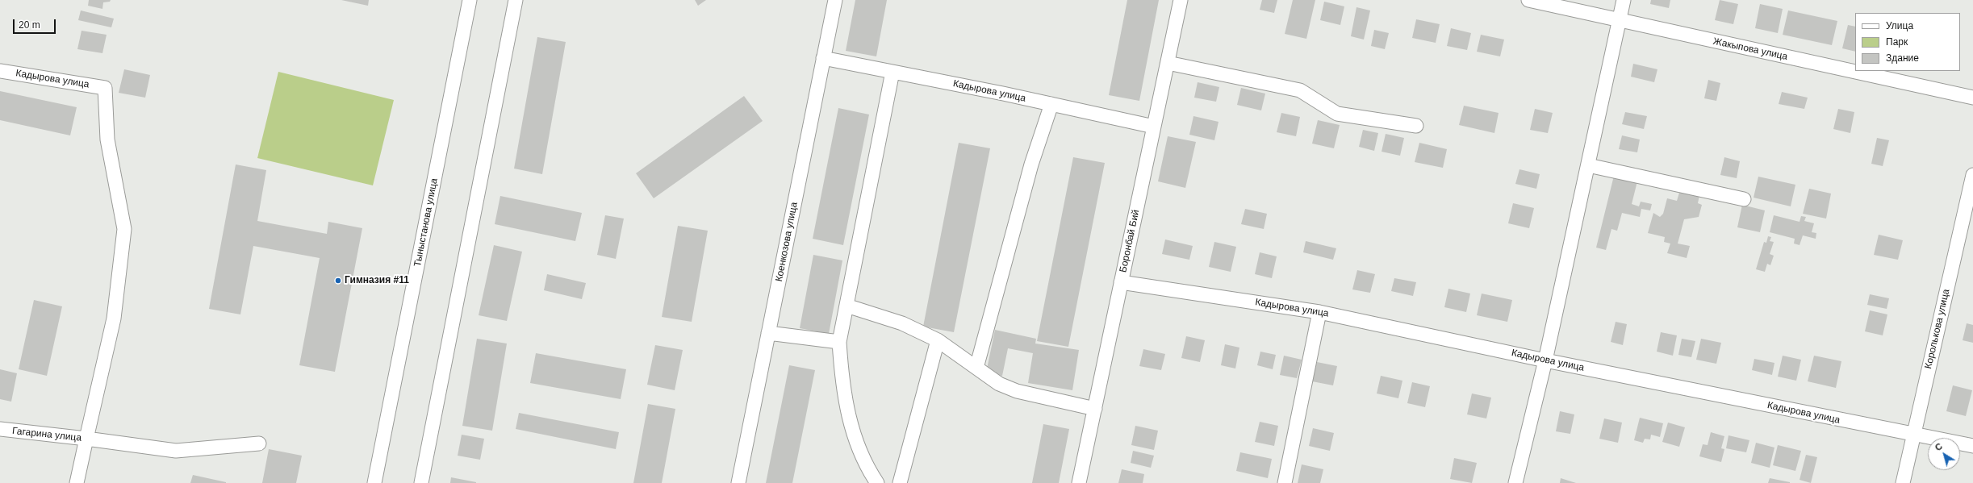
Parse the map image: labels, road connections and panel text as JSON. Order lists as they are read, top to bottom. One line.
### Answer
{"streets":{"street":["Жакыпова улица","Кадырова улица","Тыныстанова улица","Боронбай Бий","Коенкозова улица","Королькова улица","Гагарина улица"]},"crossings":[["Кадырова улица","Боронбай Бий"],["Кадырова улица","Коенкозова улица"],["Кадырова улица","Королькова улица"],["Кадырова улица","Гагарина улица"]],"places":["Гимназия #11"],"legend":["Улица","Парк","Здание"],"scale_bar":"20 m","north":"top left"}
